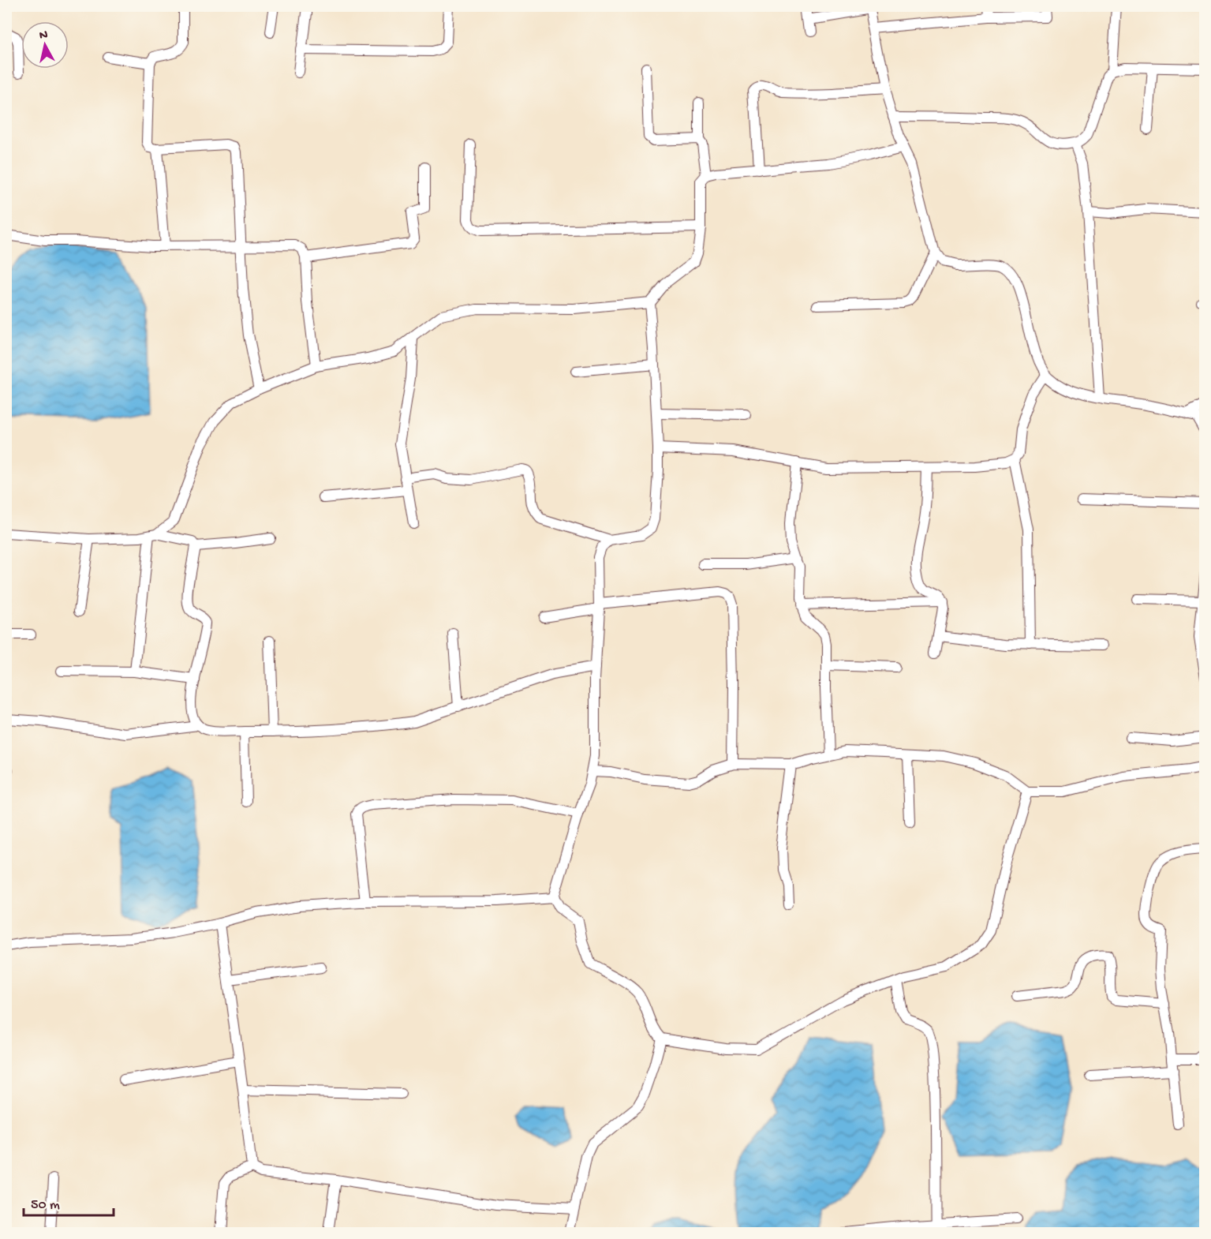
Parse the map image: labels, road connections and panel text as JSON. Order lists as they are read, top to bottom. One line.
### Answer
{"scale_bar":"50 m","north":"top"}
